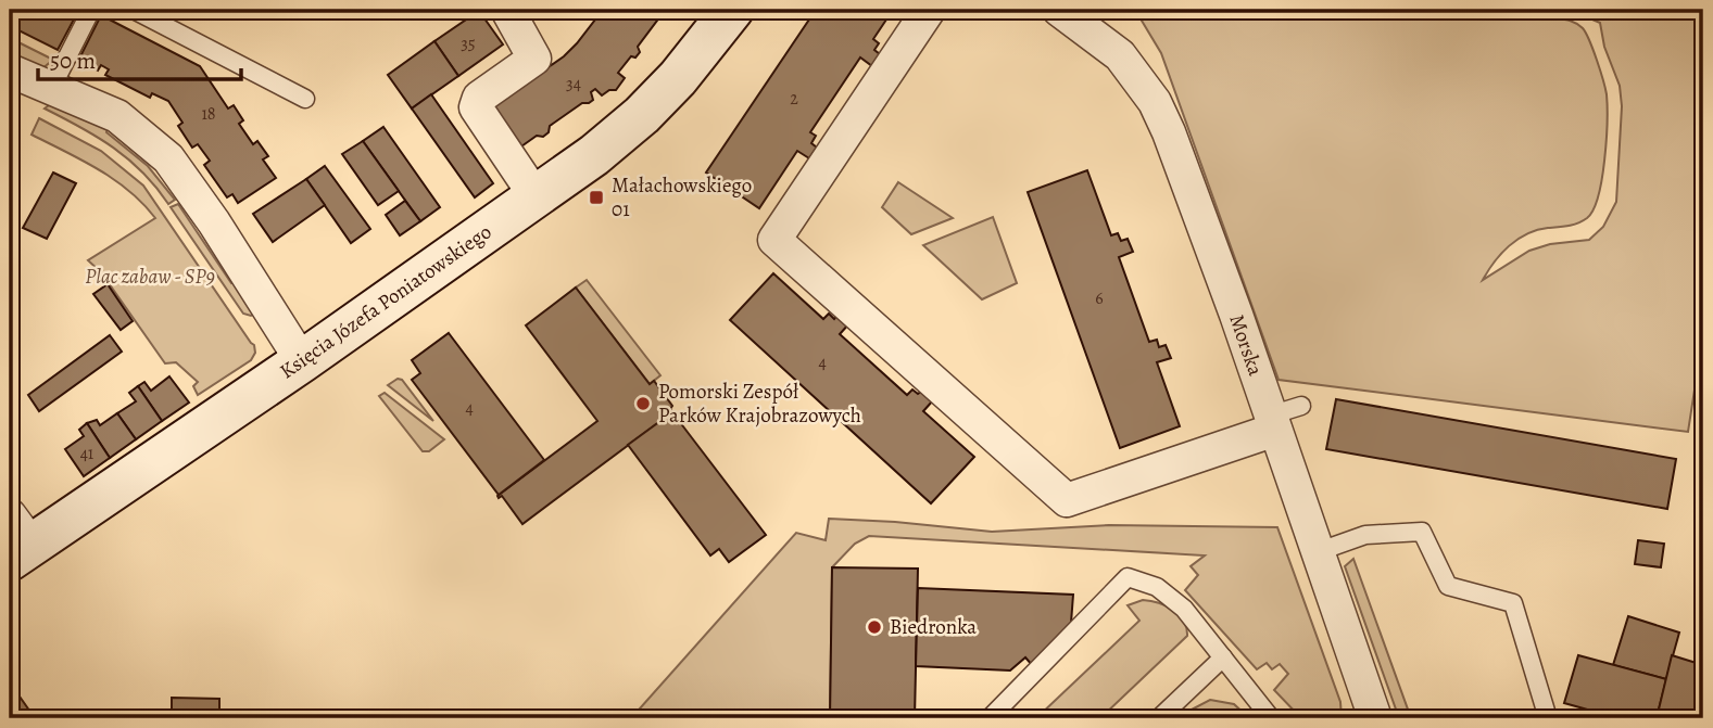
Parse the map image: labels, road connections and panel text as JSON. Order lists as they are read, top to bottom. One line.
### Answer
{"streets":{"street":["Księcia Józefa Poniatowskiego","Morska"]},"parks":["Plac zabaw - SP9"],"places":{"transit":["Małachowskiego 01"],"other":["Pomorski Zespół Parków Krajobrazowych","Biedronka"]},"house_numbers":["35","34","2","18","6","4","4","41"],"scale_bar":"50 m"}
